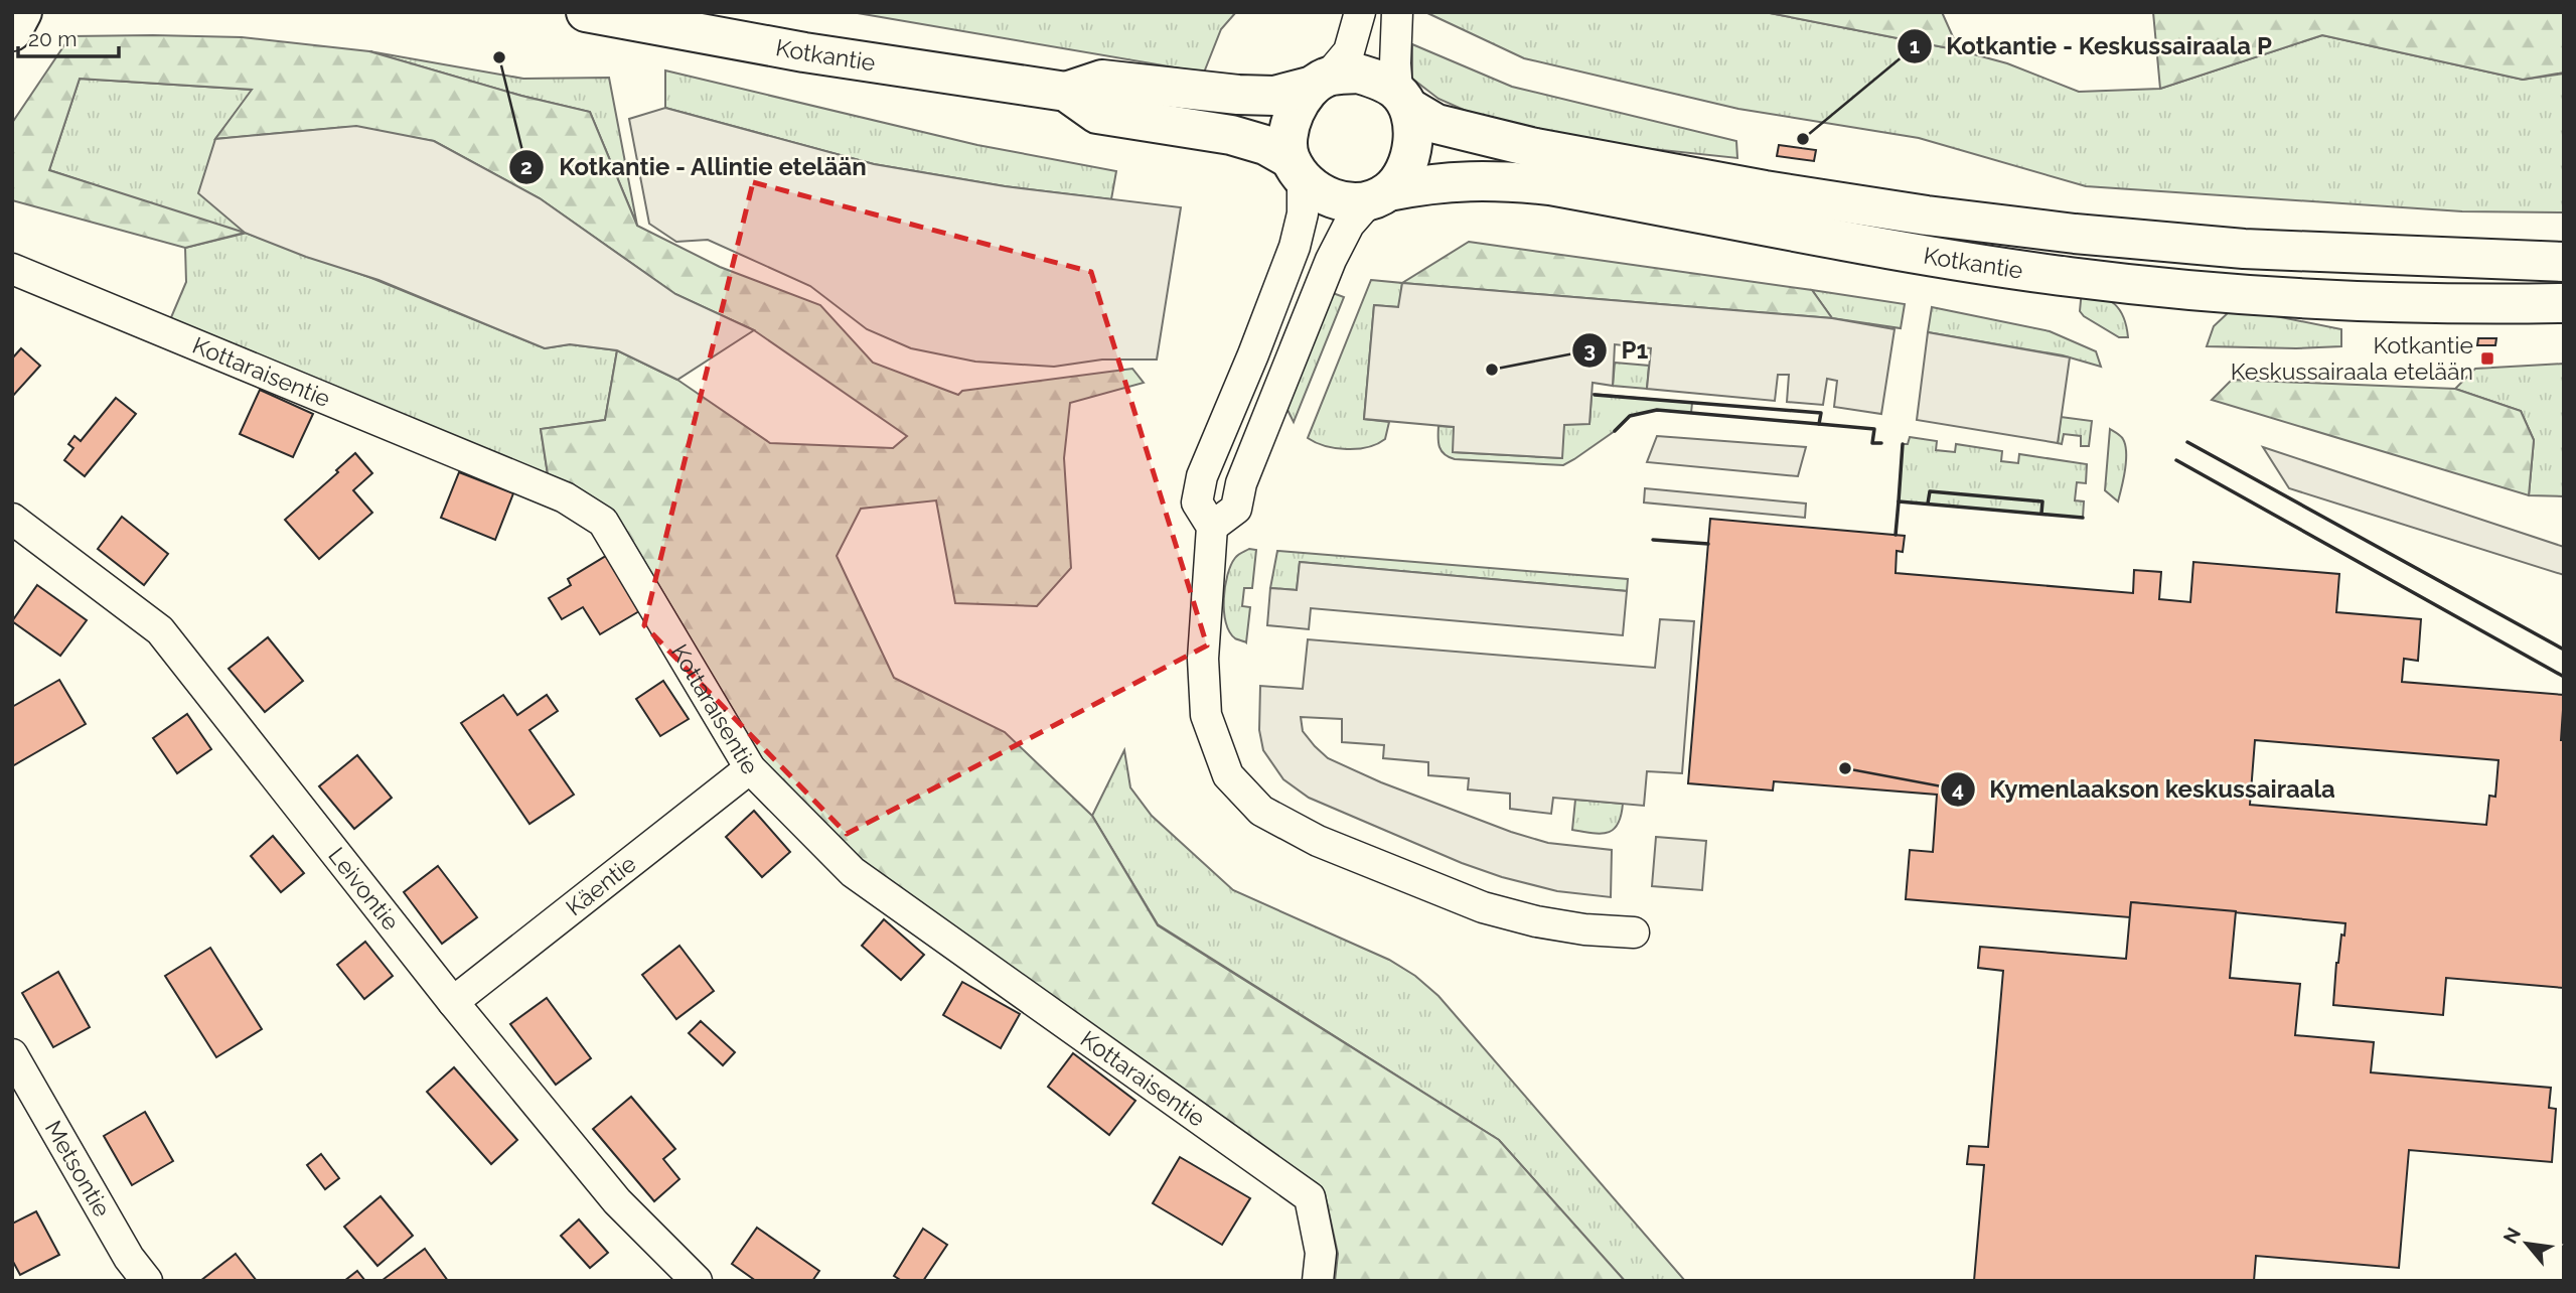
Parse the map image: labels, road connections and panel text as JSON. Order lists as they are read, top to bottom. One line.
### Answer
{"streets":{"street":["Kotkantie","Kottaraisentie","Käentie","Leivontie","Metsontie"]},"crossings":[["Kottaraisentie","Käentie"],["Käentie","Leivontie"]],"places":{"other":["Kotkantie - Allintie etelään","Kotkantie - Keskussairaala P","P1","Kymenlaakson keskussairaala"],"transit":["Kotkantie Keskussairaala etelään"]},"scale_bar":"20 m","north":"top left"}
